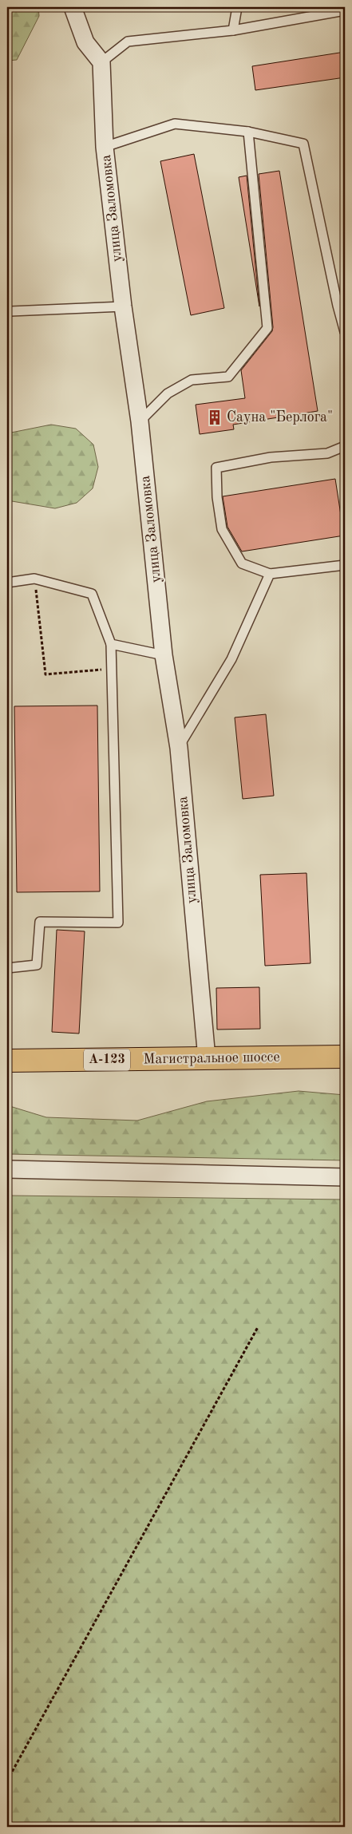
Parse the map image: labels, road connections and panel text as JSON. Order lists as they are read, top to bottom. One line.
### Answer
{"streets":{"main road":["Магистральное шоссе","А-123"],"street":["улица Заломовка"]},"crossings":[["улица Заломовка","Магистральное шоссе"]],"places":{"building":["Сауна \"Берлога\""]}}
